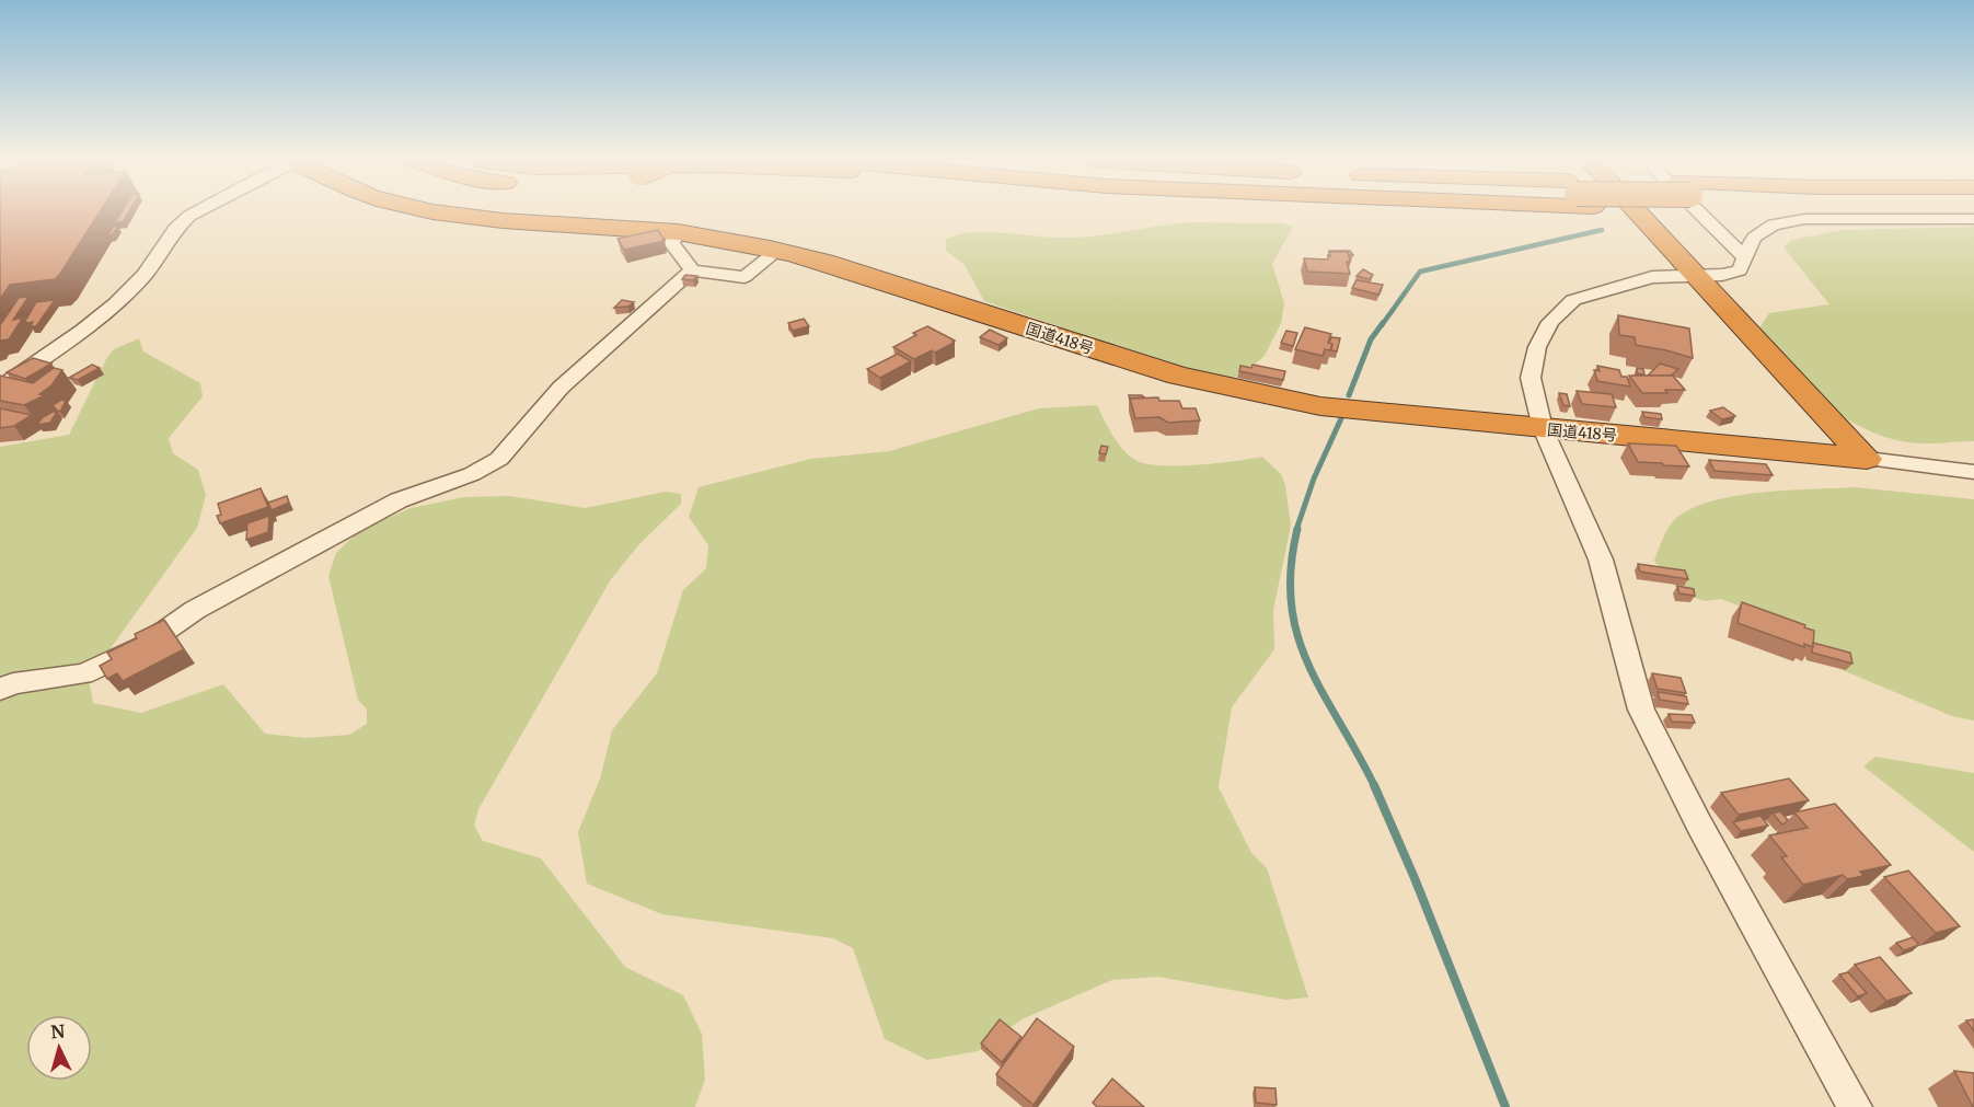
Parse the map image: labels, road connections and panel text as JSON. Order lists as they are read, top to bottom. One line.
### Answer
{"streets":{"highway":["国道418号"]},"north":"top"}
